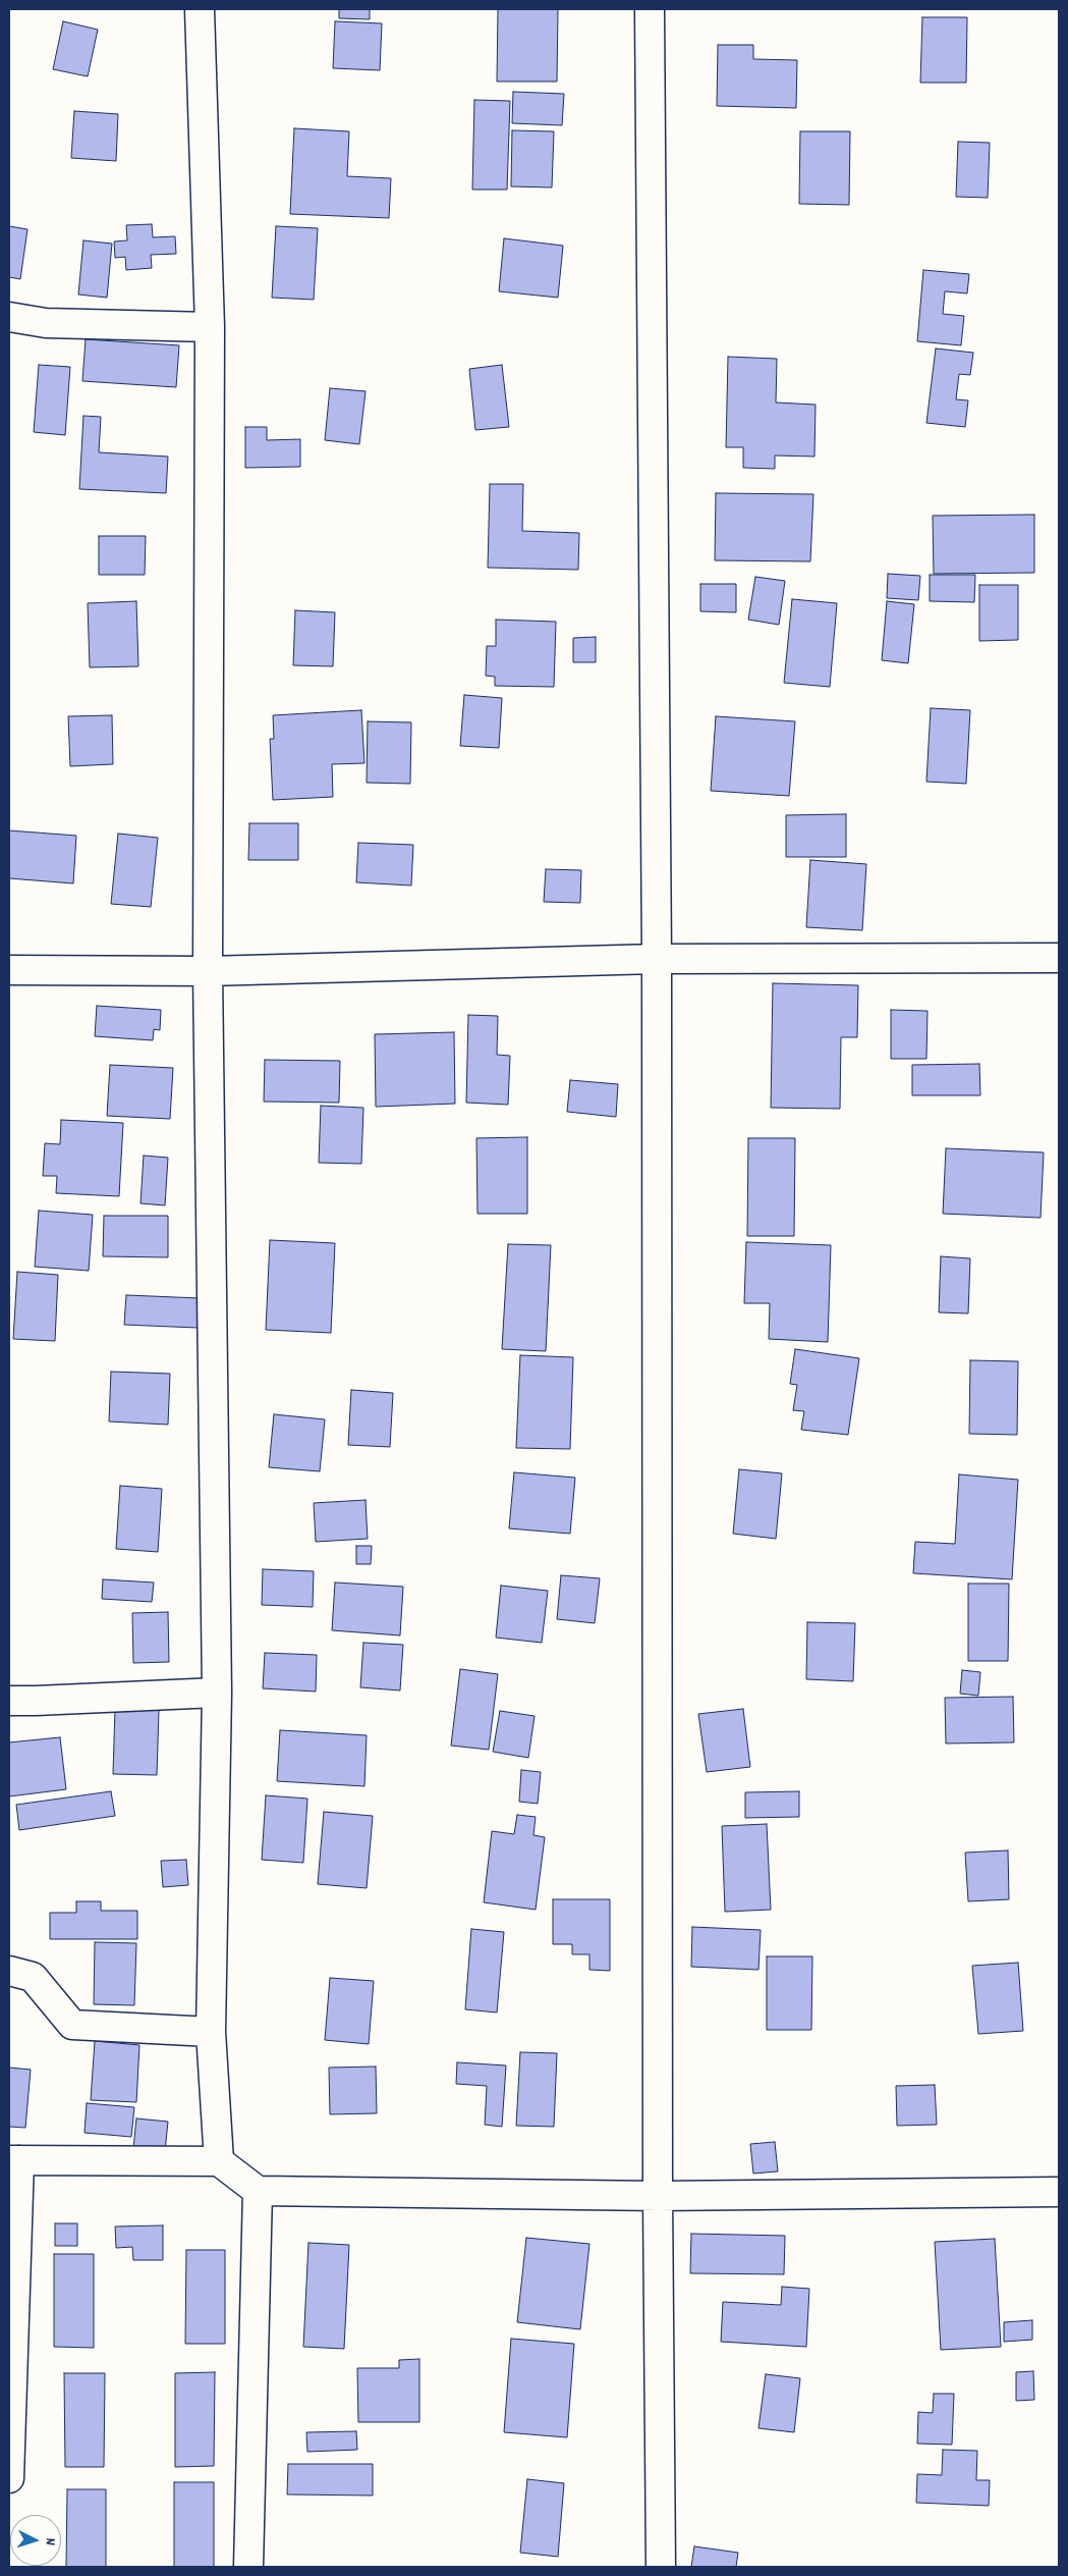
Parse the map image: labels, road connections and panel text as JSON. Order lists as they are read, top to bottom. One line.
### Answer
{"north":"right"}
